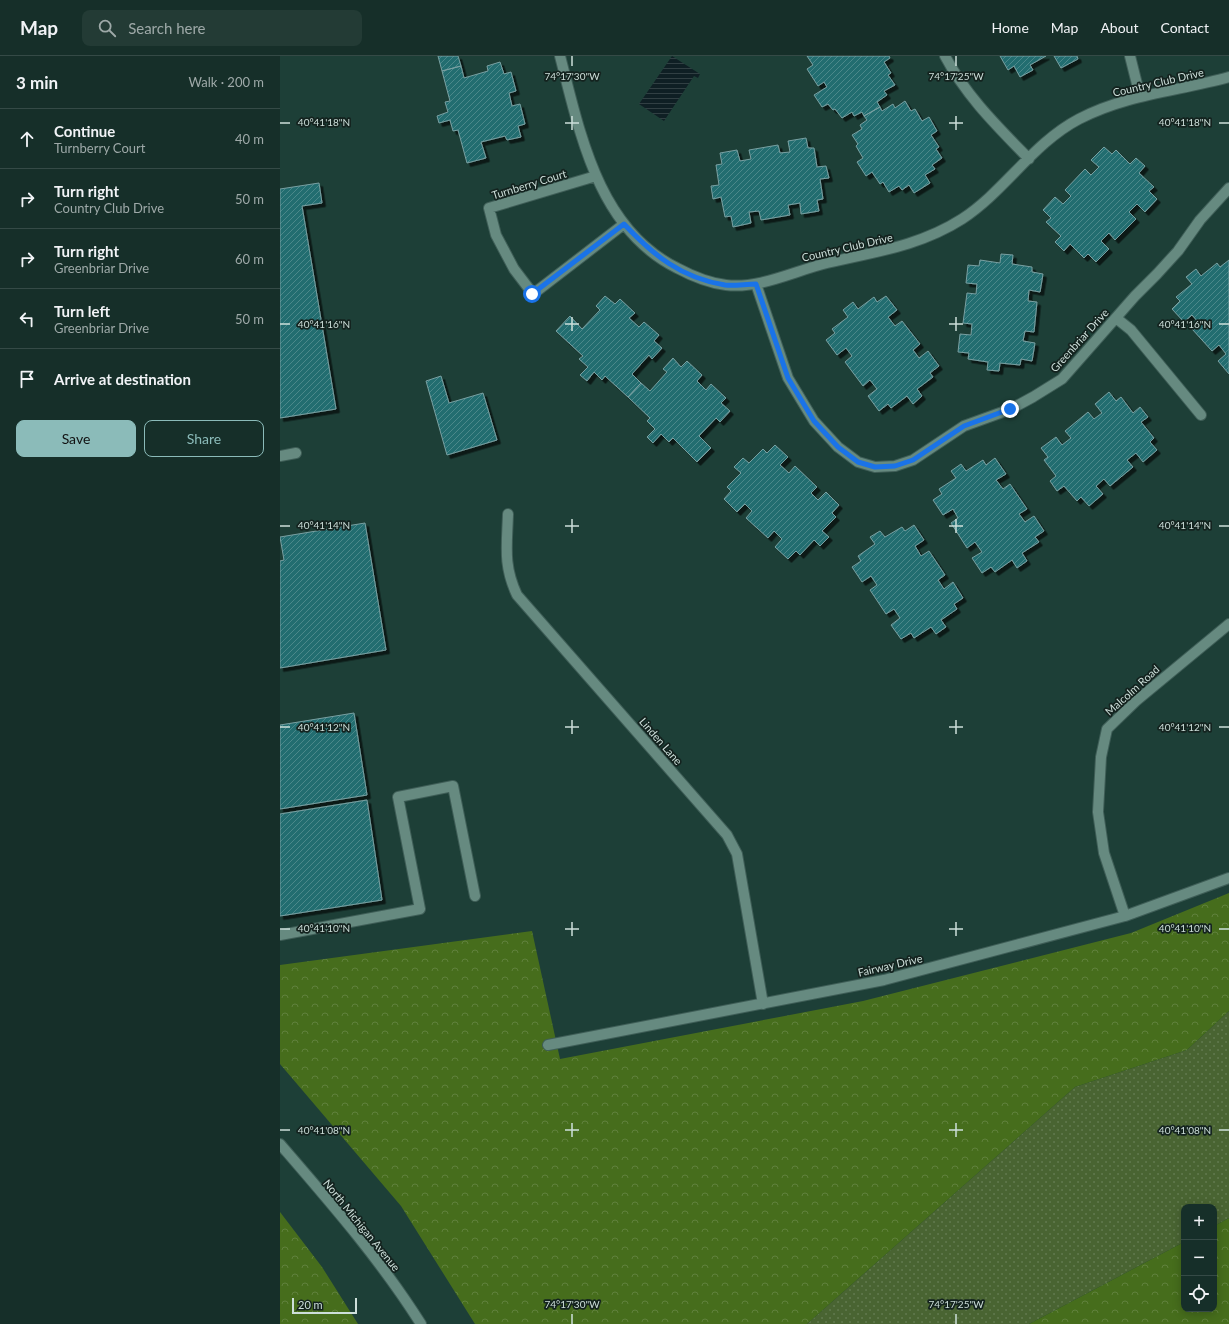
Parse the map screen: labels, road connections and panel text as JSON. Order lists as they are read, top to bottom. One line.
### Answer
{"streets":{"street":["Country Club Drive","Turnberry Court","Greenbriar Drive","Malcolm Road","Linden Lane","Fairway Drive","North Michigan Avenue"]},"crossings":[["Country Club Drive","Turnberry Court"],["Country Club Drive","Greenbriar Drive"],["Malcolm Road","Fairway Drive"],["Linden Lane","Fairway Drive"]],"scale_bar":"20 m","page":{"header":"Map","search":"Search here","nav":["Home","Map","About","Contact"],"heading":["3 min","Walk · 200 m"],"list":[["Continue","Turnberry Court","40 m"],["Turn right","Country Club Drive","50 m"],["Turn right","Greenbriar Drive","60 m"],["Turn left","Greenbriar Drive","50 m"],"Arrive at destination"],"buttons":["Save","Share"],"map_buttons":["+","−"],"scale":"20 m"},"coordinates":["74°17'30\"W","74°17'25\"W","40°41'18\"N","40°41'16\"N","40°41'14\"N","40°41'12\"N","40°41'10\"N","40°41'08\"N"]}
